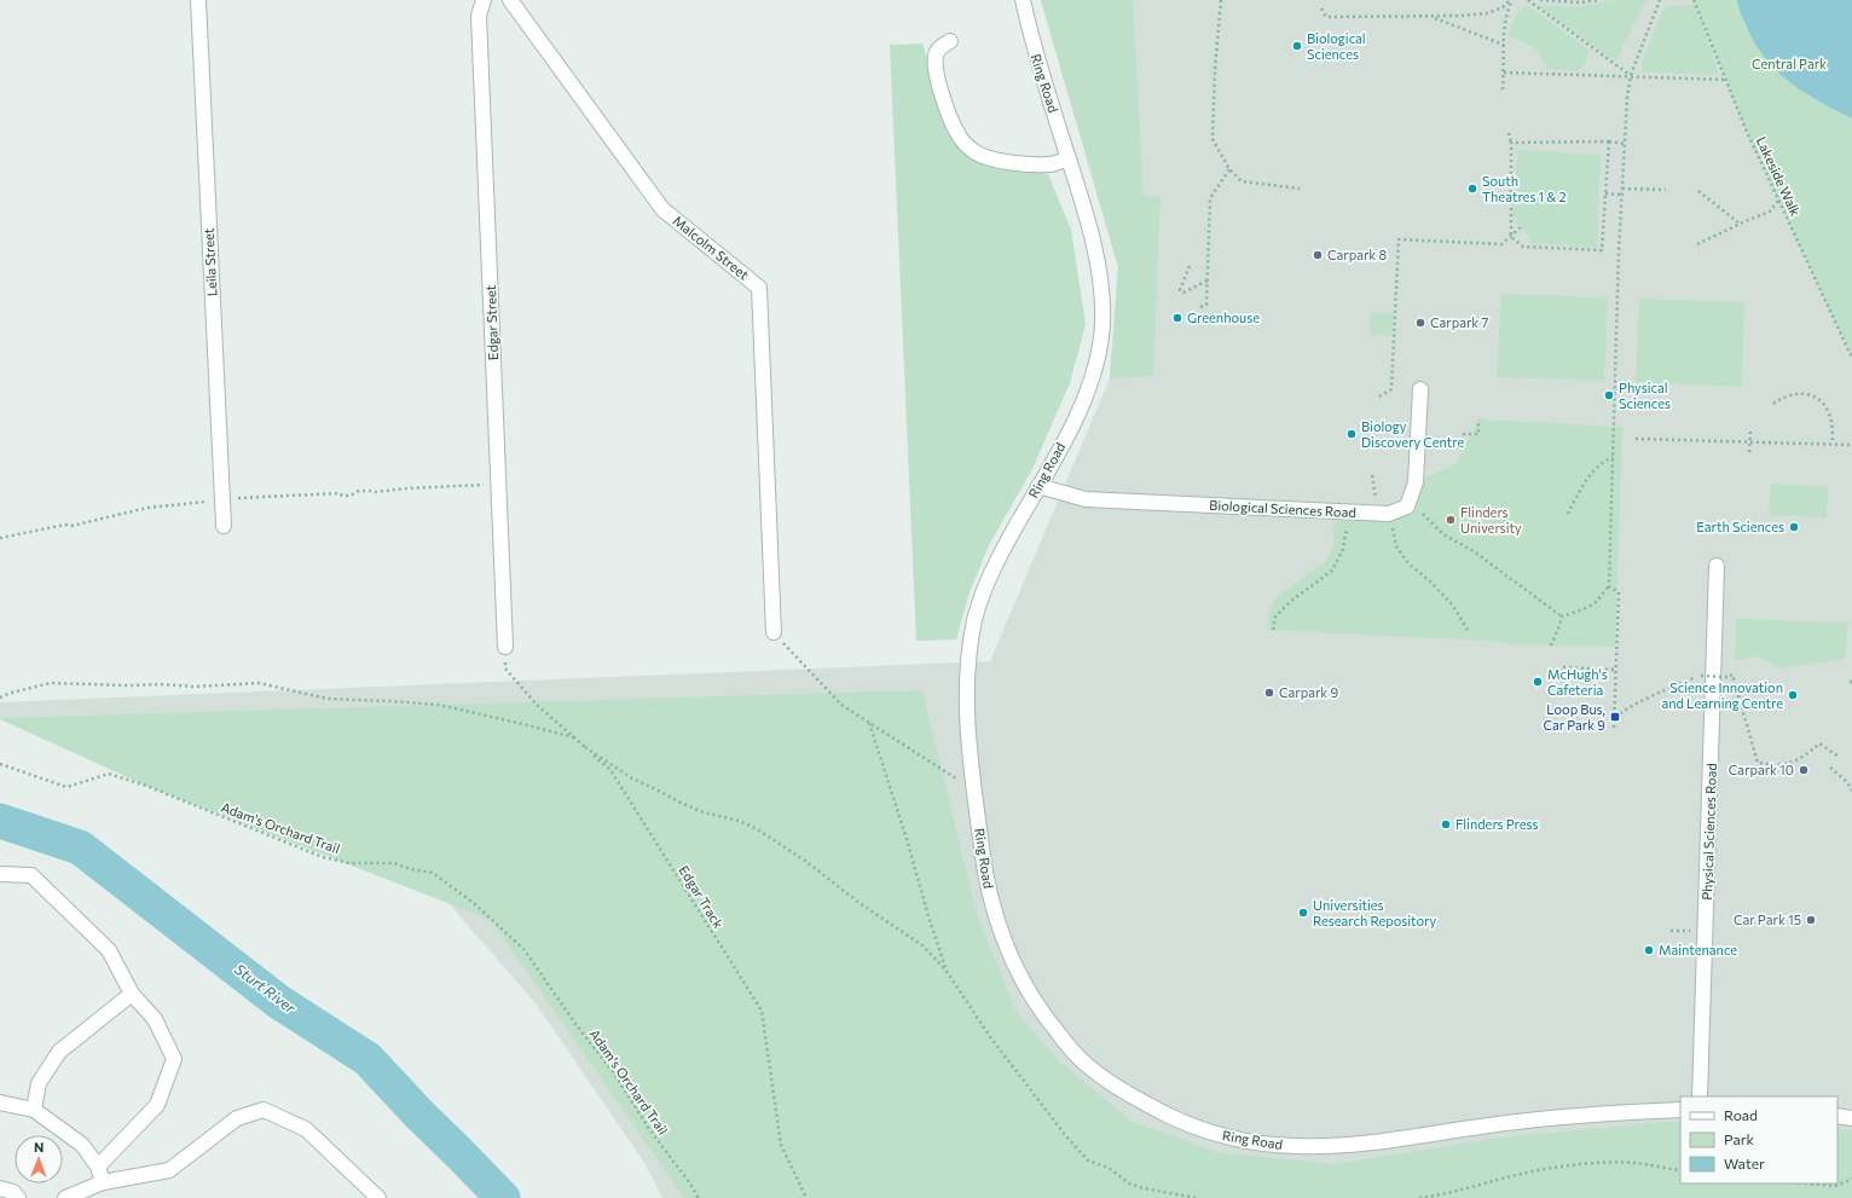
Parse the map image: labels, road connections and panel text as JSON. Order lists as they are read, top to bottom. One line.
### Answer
{"streets":{"street":["Ring Road","Malcolm Street","Leila Street","Edgar Street","Biological Sciences Road","Physical Sciences Road"],"path":["Lakeside Walk","Adam's Orchard Trail","Edgar Track"]},"crossings":[["Ring Road","Biological Sciences Road"],["Edgar Street","Edgar Track"]],"water":["Sturt River"],"parks":["Central Park"],"places":{"other":["Biological Sciences","South Theatres 1 & 2","Carpark 8","Greenhouse","Carpark 7","Physical Sciences","Biology Discovery Centre","Flinders University","Earth Sciences","McHugh's Cafeteria","Carpark 9","Science Innovation and Learning Centre","Carpark 10","Flinders Press","Universities Research Repository","Car Park 15","Maintenance"],"transit":["Loop Bus, Car Park 9"]},"legend":["Road","Park","Water"],"north":"top"}
